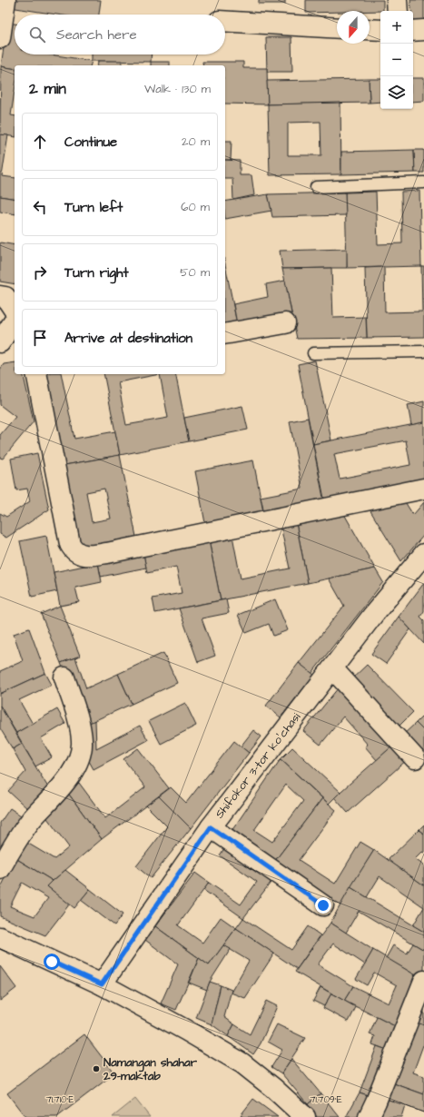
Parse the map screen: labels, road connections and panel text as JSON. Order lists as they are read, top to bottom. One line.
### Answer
{"streets":{"street":["Shifokor 3-tor koʼchasi"]},"places":["Namangan shahar 29-maktab"],"north":"bottom","page":{"map_buttons":["+","−"],"search":"Search here","heading":["2 min","Walk · 130 m"],"list":[["Continue","20 m"],["Turn left","60 m"],["Turn right","50 m"],"Arrive at destination"]},"coordinates":["71.710°E","71.709°E"]}
